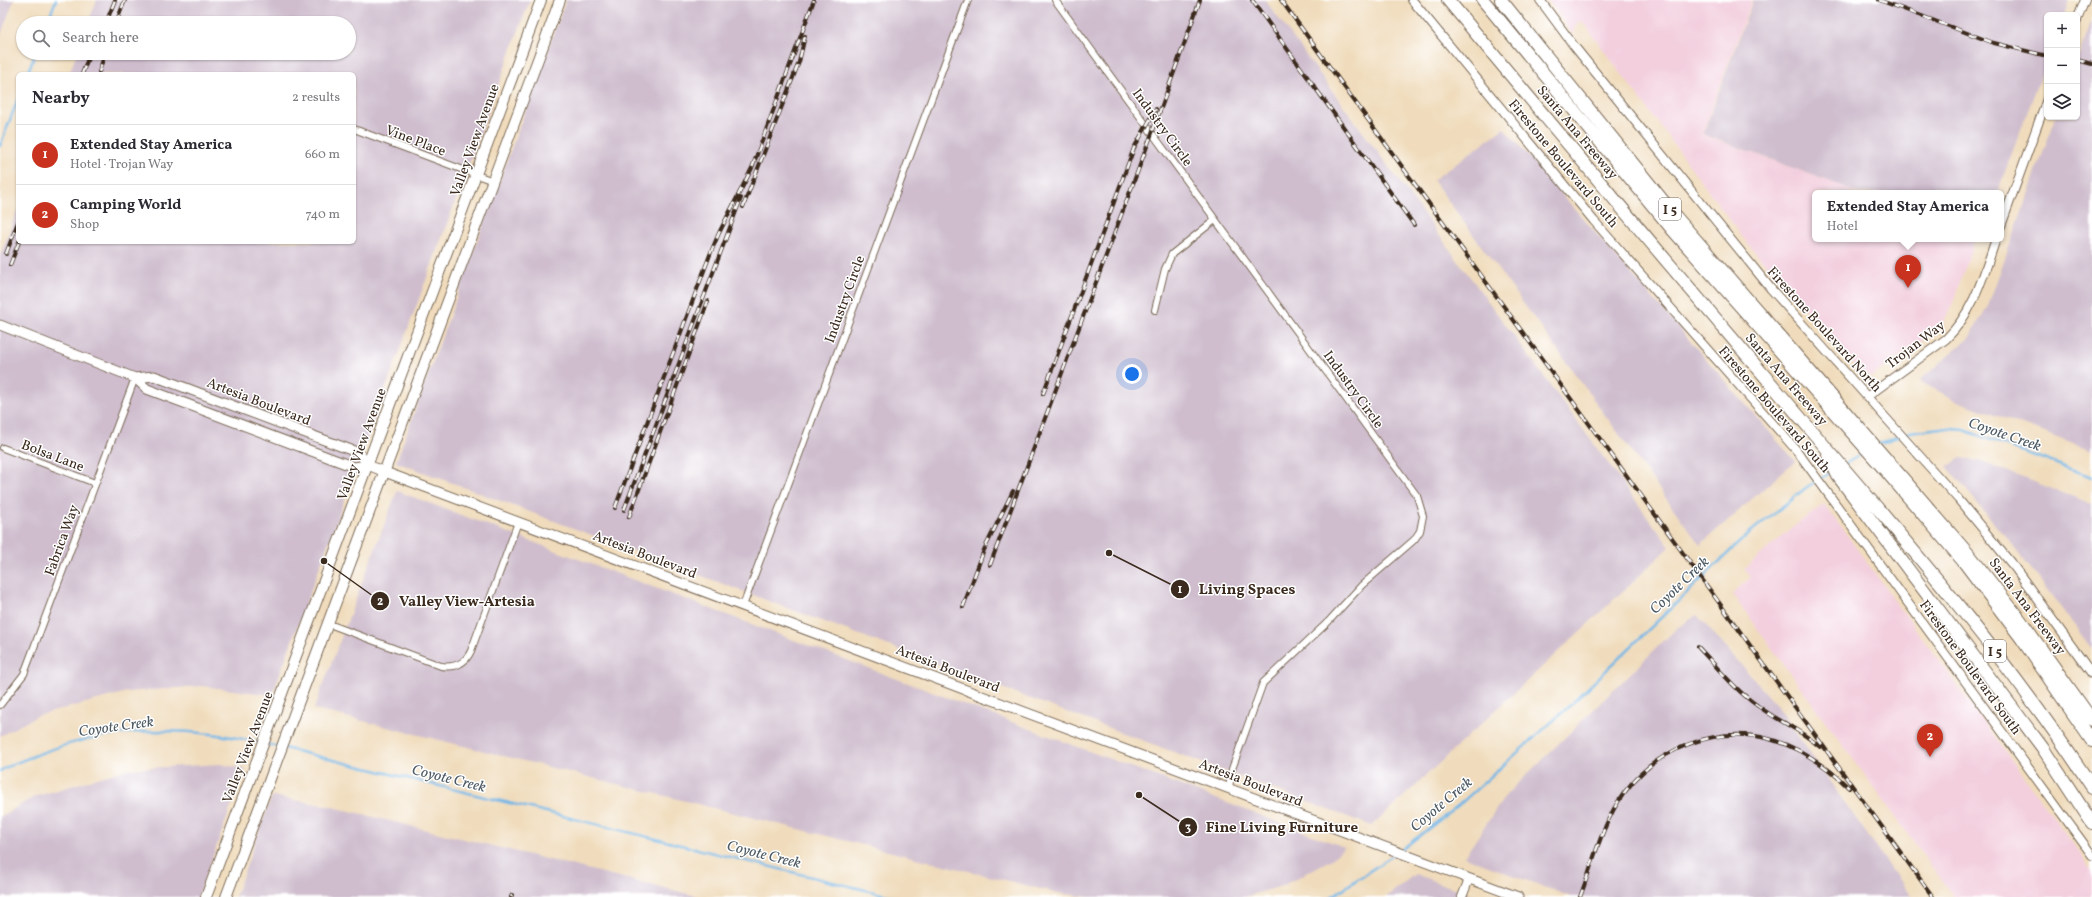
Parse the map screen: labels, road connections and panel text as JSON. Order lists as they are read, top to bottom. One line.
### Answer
{"streets":{"highway":["Santa Ana Freeway","I 5"],"main road":["Valley View Avenue","Artesia Boulevard"],"street":["Industry Circle","Vine Place","Firestone Boulevard South","Firestone Boulevard North","Trojan Way","Bolsa Lane","Fabrica Way"]},"crossings":[["Industry Circle","Artesia Boulevard"],["Vine Place","Valley View Avenue"],["Valley View Avenue","Artesia Boulevard"],["Firestone Boulevard North","Trojan Way"],["Artesia Boulevard","Fabrica Way"],["Bolsa Lane","Fabrica Way"]],"water":["Coyote Creek"],"places":["Living Spaces","Valley View-Artesia","Fine Living Furniture"],"page":{"map_buttons":["+","−"],"search":"Search here","heading":["Nearby","2 results"],"list":[{"mark":"1","name":"Extended Stay America","note":"Hotel · Trojan Way","value":"660 m"},{"mark":"2","name":"Camping World","note":"Shop","value":"740 m"}],"popup":["Extended Stay America","Hotel"],"pins":["1","2"]}}
